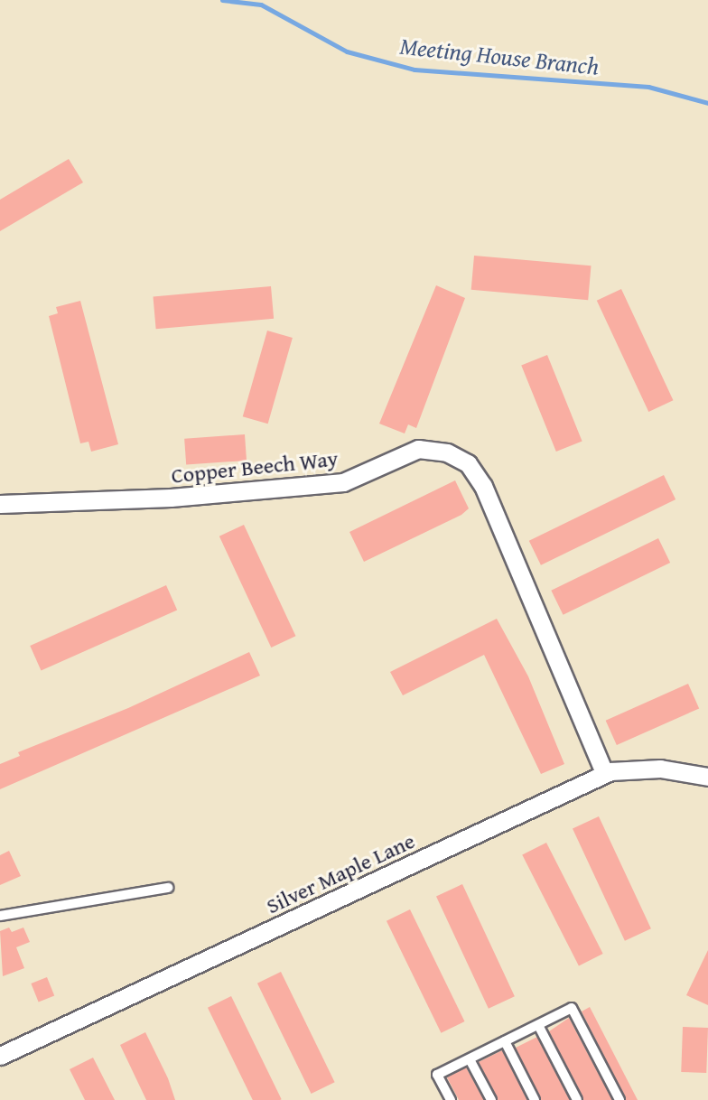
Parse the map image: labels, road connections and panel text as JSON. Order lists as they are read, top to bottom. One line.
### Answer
{"streets":{"street":["Copper Beech Way","Silver Maple Lane"]},"crossings":[["Copper Beech Way","Silver Maple Lane"]],"water":["Meeting House Branch"]}
